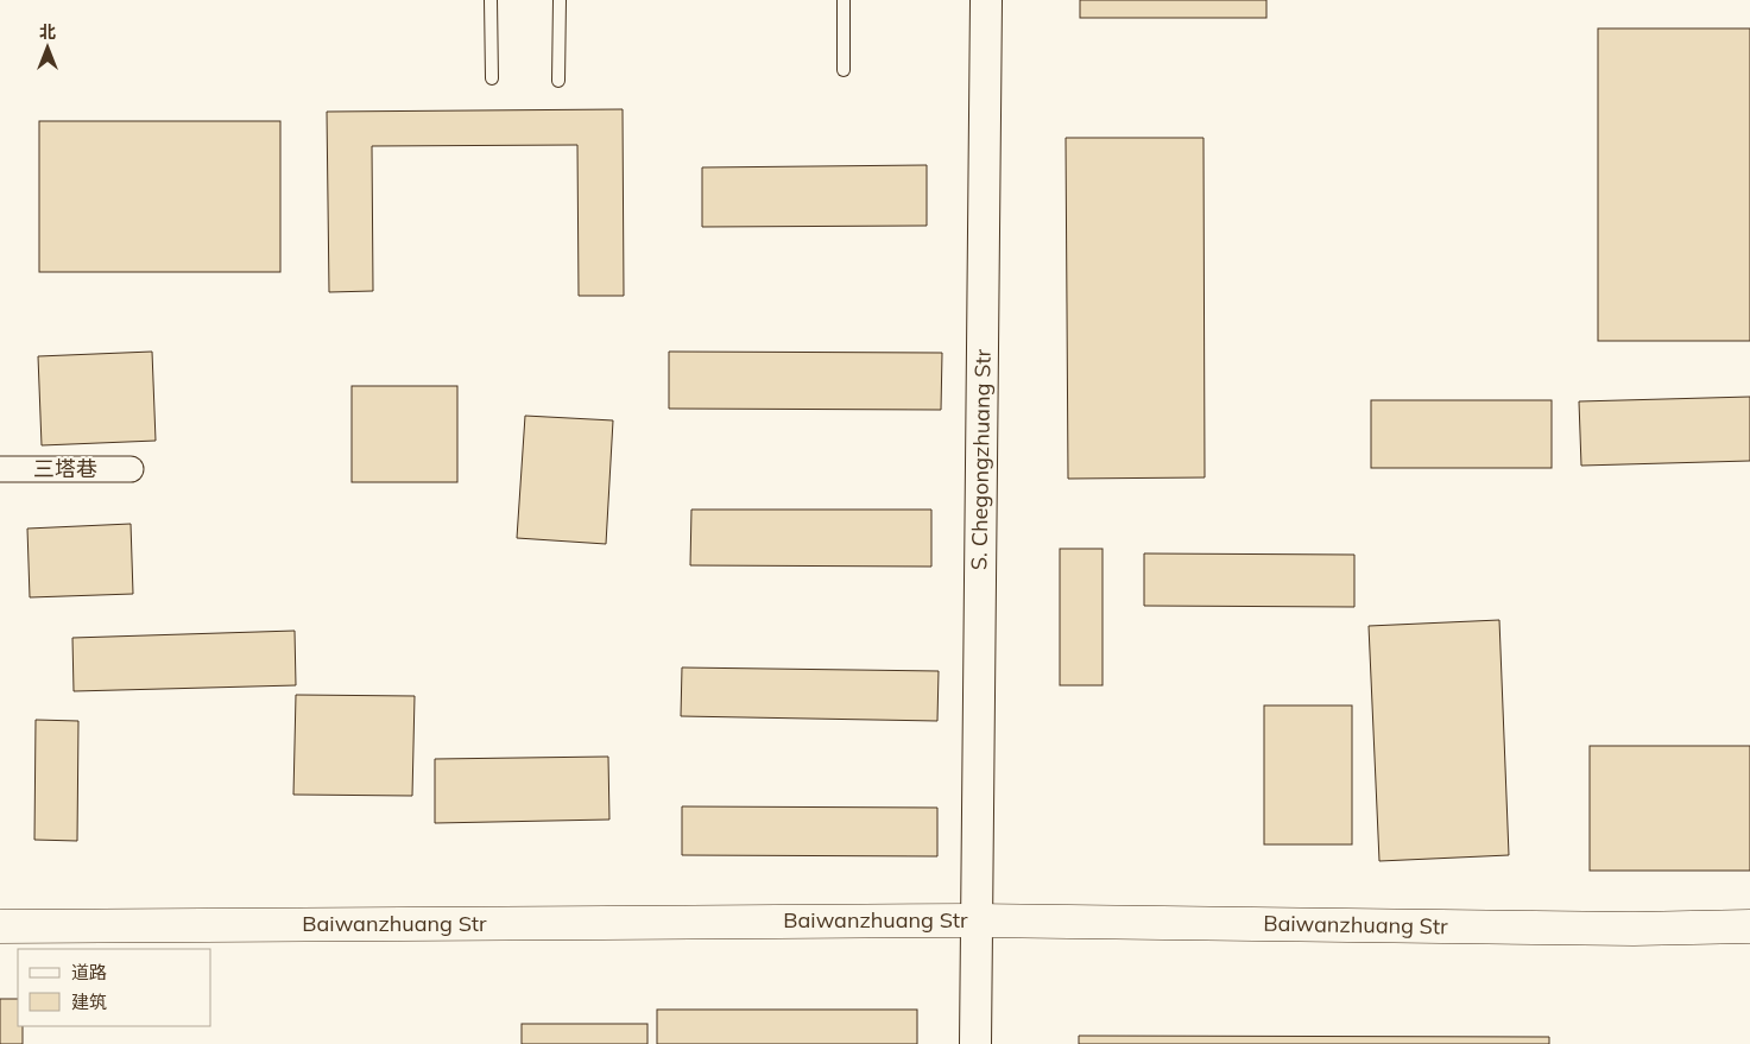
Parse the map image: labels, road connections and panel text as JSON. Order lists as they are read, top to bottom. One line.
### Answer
{"streets":{"main road":["Baiwanzhuang Str"],"street":["S. Chegongzhuang Str","三塔巷"]},"crossings":[["S. Chegongzhuang Str","Baiwanzhuang Str"]],"legend":["道路","建筑"],"north":"top"}
